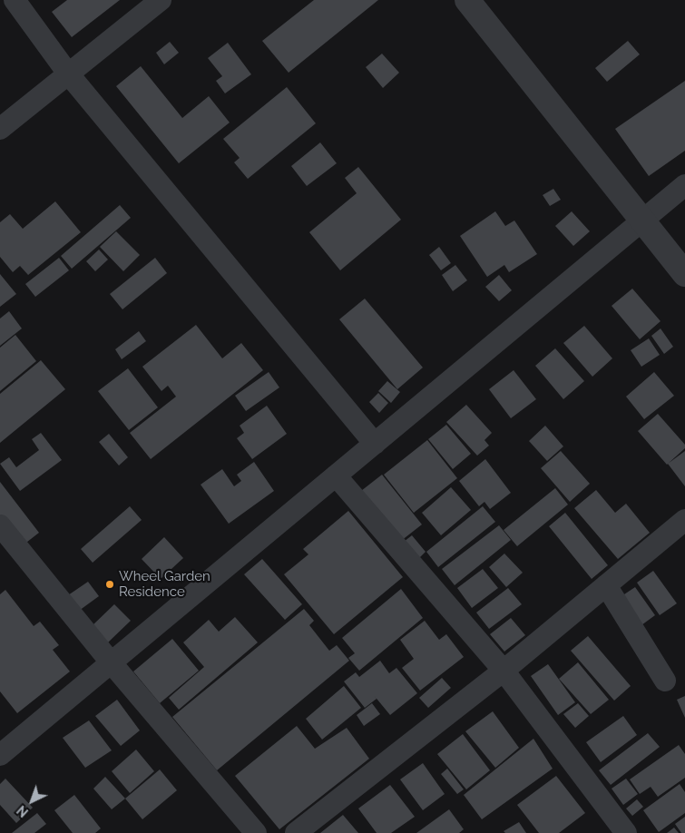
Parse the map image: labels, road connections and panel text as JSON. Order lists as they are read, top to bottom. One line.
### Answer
{"places":["Wheel Garden Residence"],"north":"bottom left"}
